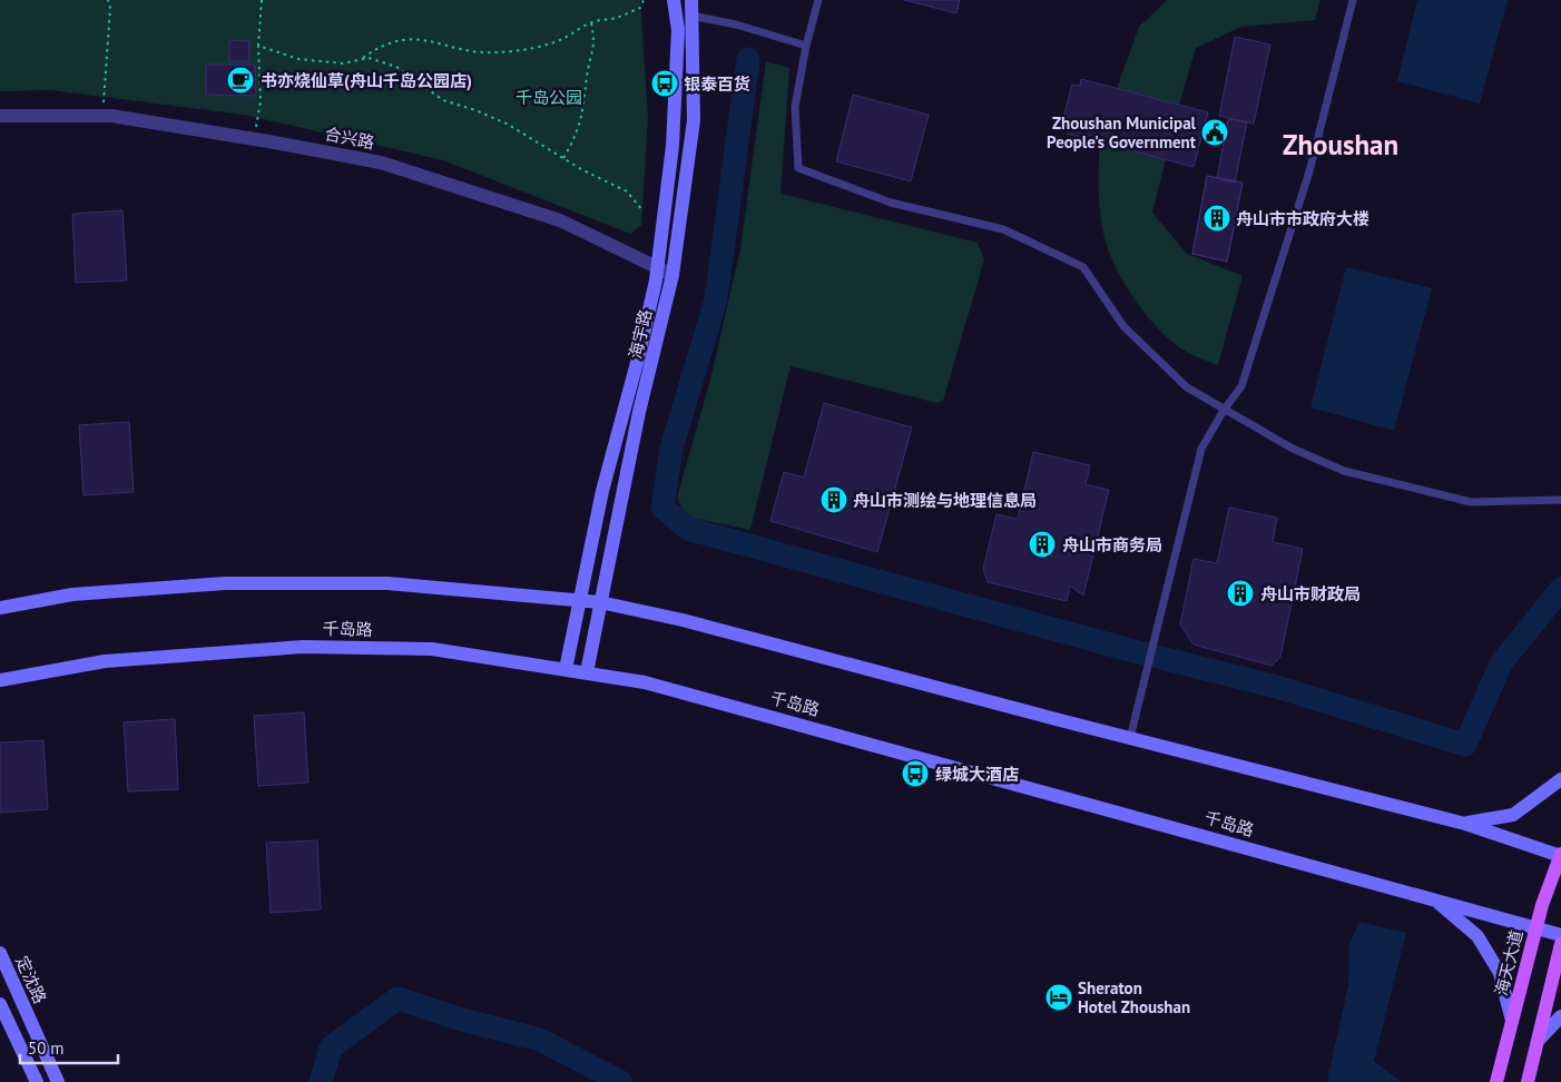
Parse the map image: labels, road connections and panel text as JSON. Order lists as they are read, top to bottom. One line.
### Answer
{"streets":{"main road":["海天大道"],"street":["合兴路","海宇路","千岛路","定沈路"]},"crossings":[["合兴路","海宇路"],["海宇路","千岛路"],["千岛路","海天大道"]],"districts":["Zhoushan"],"parks":["千岛公园"],"places":{"cafe":["书亦烧仙草(舟山千岛公园店)"],"bus stop":["银泰百货","绿城大酒店"],"public building":["Zhoushan Municipal People's Government"],"building":["舟山市市政府大楼","舟山市测绘与地理信息局","舟山市商务局","舟山市财政局"],"hotel":["Sheraton Hotel Zhoushan"]},"scale_bar":"50 m"}
